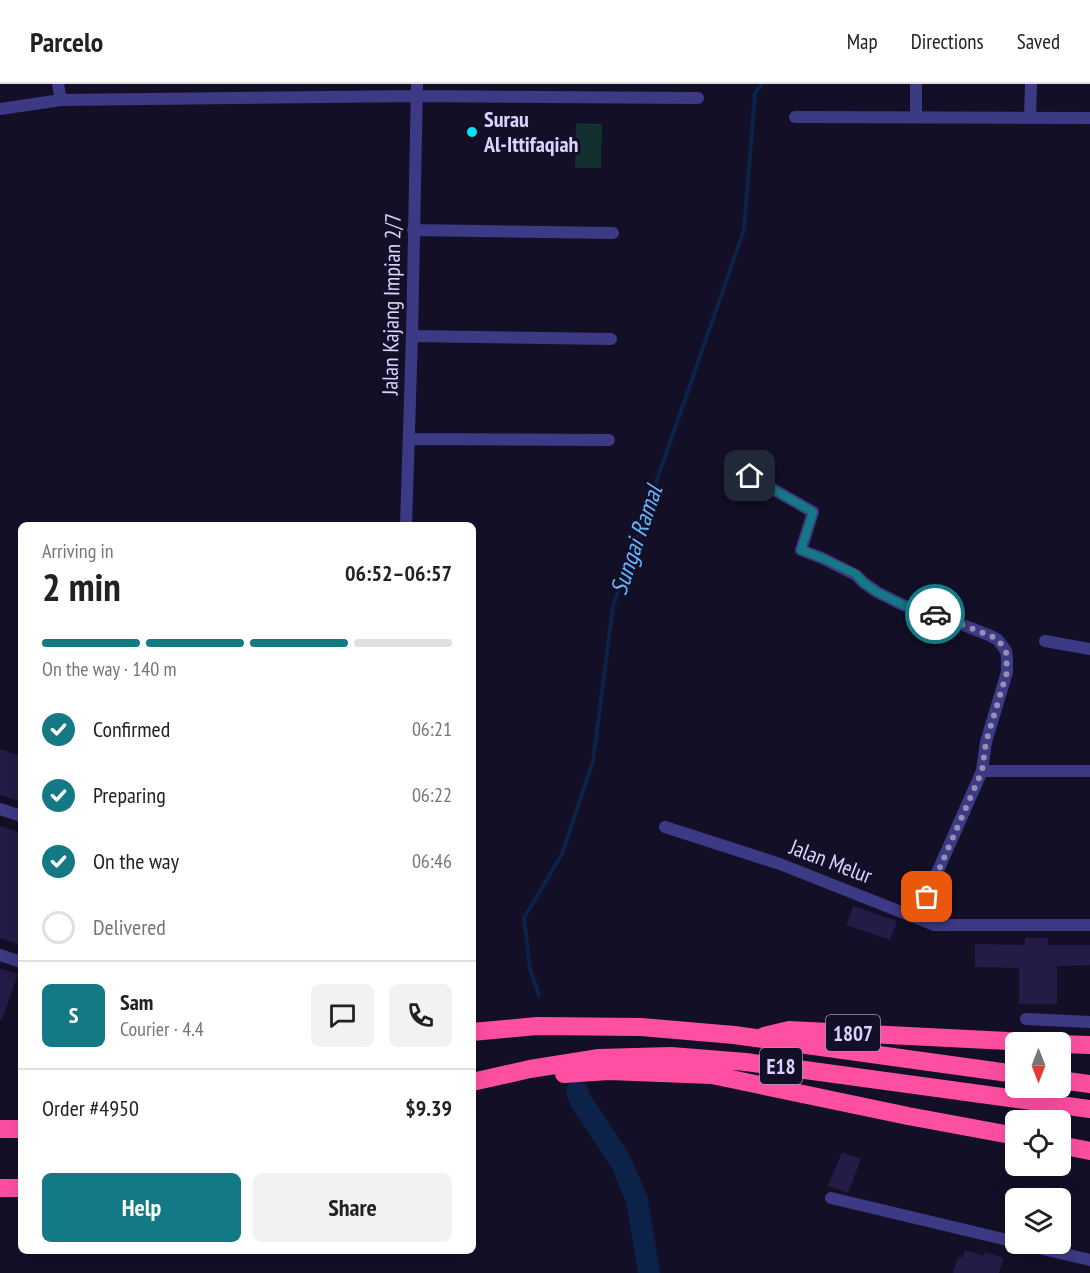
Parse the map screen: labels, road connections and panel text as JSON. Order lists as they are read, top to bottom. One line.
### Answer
{"streets":{"highway":["1807","E18"],"street":["Jalan Kajang Impian 2/7","Jalan Melur"]},"crossings":[["1807","E18"]],"water":["Sungai Ramal"],"places":["Surau Al-Ittifaqiah"],"north":"bottom","page":{"header":"Parcelo","nav":["Map","Directions","Saved"],"heading":["2 min","Arriving in","06:52–06:57"],"panel":["Sam","Courier · 4.4","Order #4950","$9.39"],"bar":"On the way · 140 m","list":[["Confirmed","06:21"],["Preparing","06:22"],["On the way","06:46"],"Delivered"],"round":"S","buttons":["Help","Share"]}}
